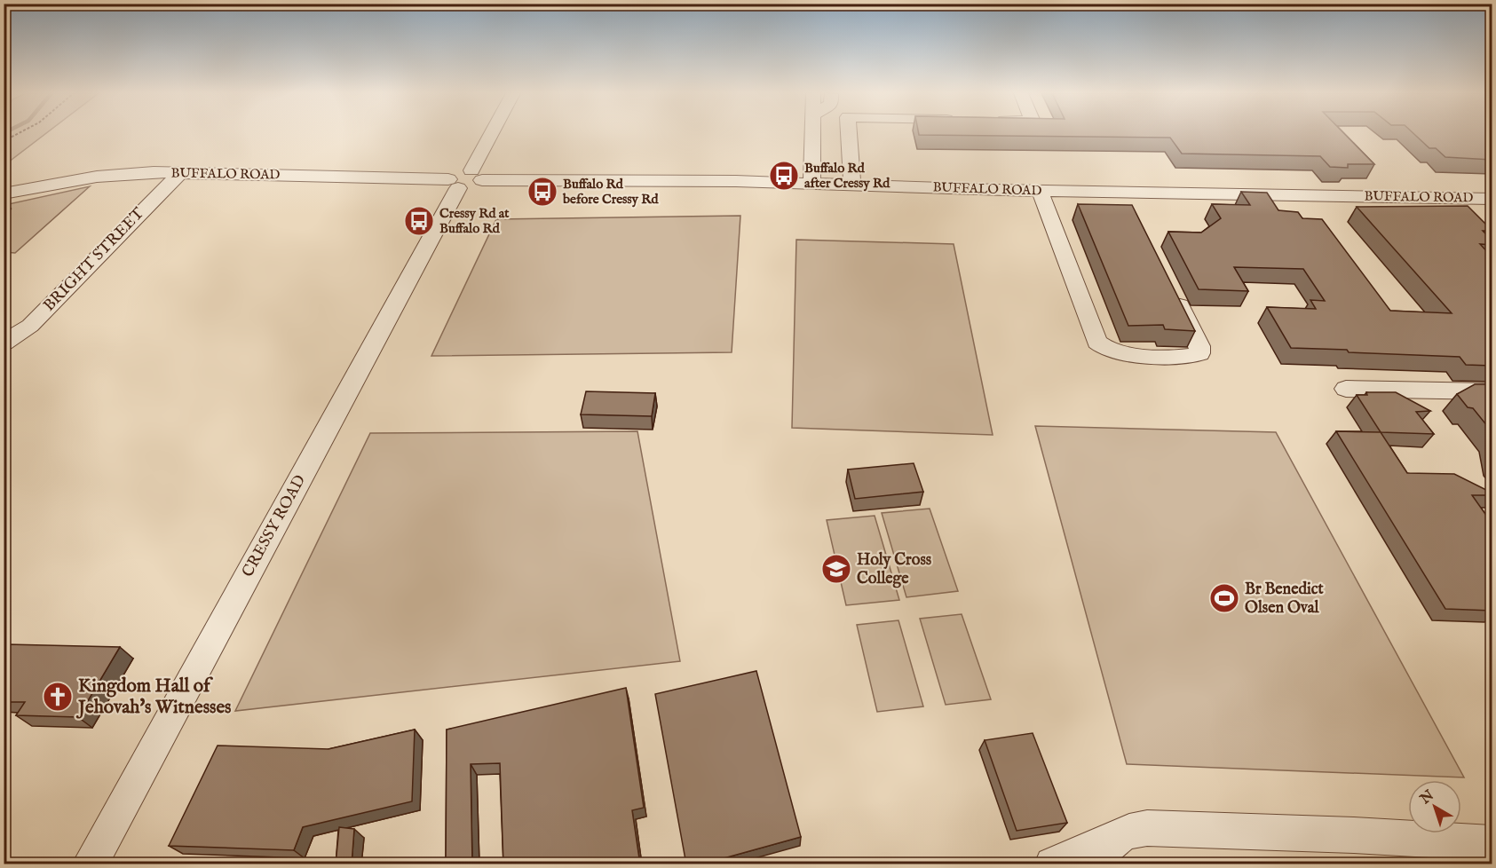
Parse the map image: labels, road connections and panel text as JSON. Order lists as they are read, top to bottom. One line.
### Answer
{"streets":{"street":["BUFFALO ROAD","BRIGHT STREET","CRESSY ROAD"]},"crossings":[["BUFFALO ROAD","BRIGHT STREET"],["BUFFALO ROAD","CRESSY ROAD"]],"places":{"bus stop":["Buffalo Rd after Cressy Rd","Buffalo Rd before Cressy Rd","Cressy Rd at Buffalo Rd"],"school or university":["Holy Cross College"],"sports":["Br Benedict Olsen Oval"],"church":["Kingdom Hall of Jehovah's Witnesses"]},"north":"top left"}
